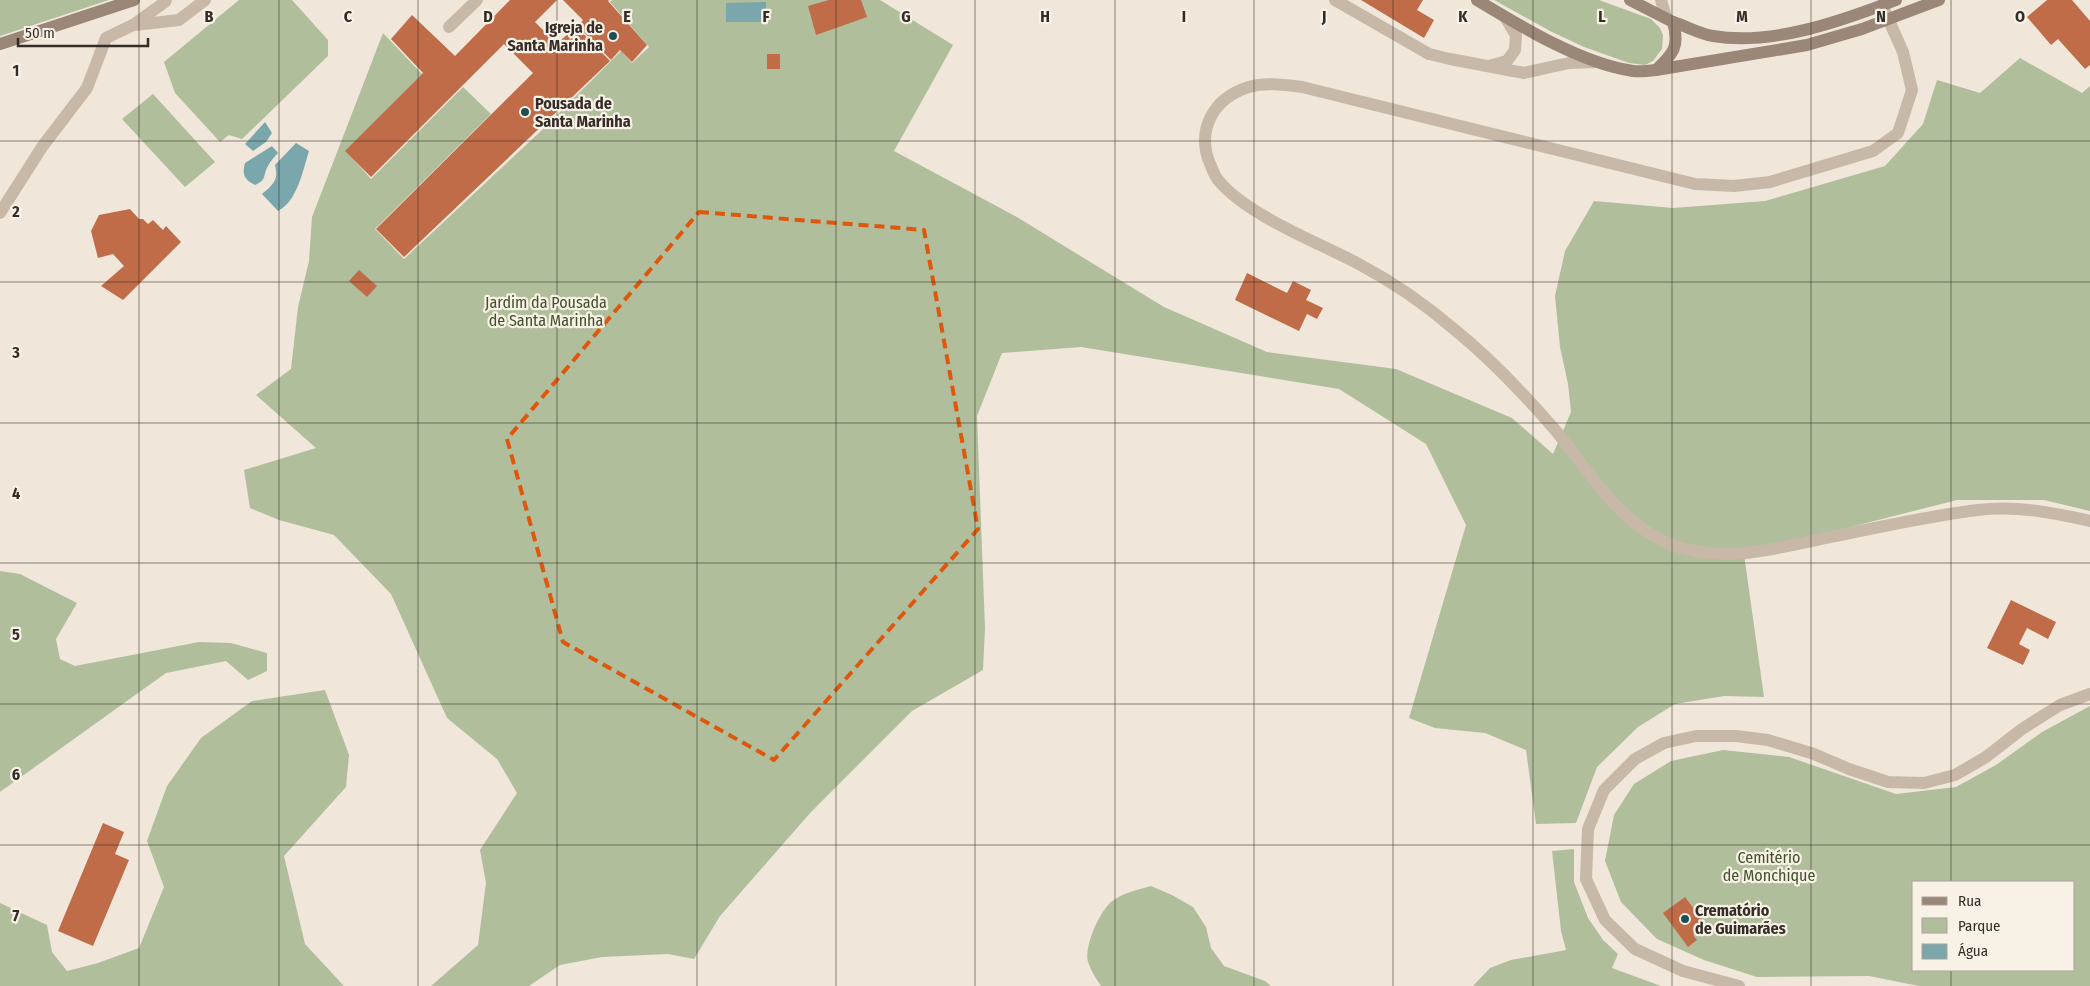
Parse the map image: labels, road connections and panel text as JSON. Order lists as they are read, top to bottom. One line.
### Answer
{"parks":["Jardim da Pousada de Santa Marinha","Cemitério de Monchique"],"places":["Igreja de Santa Marinha","Pousada de Santa Marinha","Crematório de Guimarães"],"legend":["Rua","Parque","Água"],"scale_bar":"50 m","grid":{"columns":["B","C","D","E","F","G","H","I","J","K","L","M","N","O"],"rows":["1","2","3","4","5","6","7"]}}
